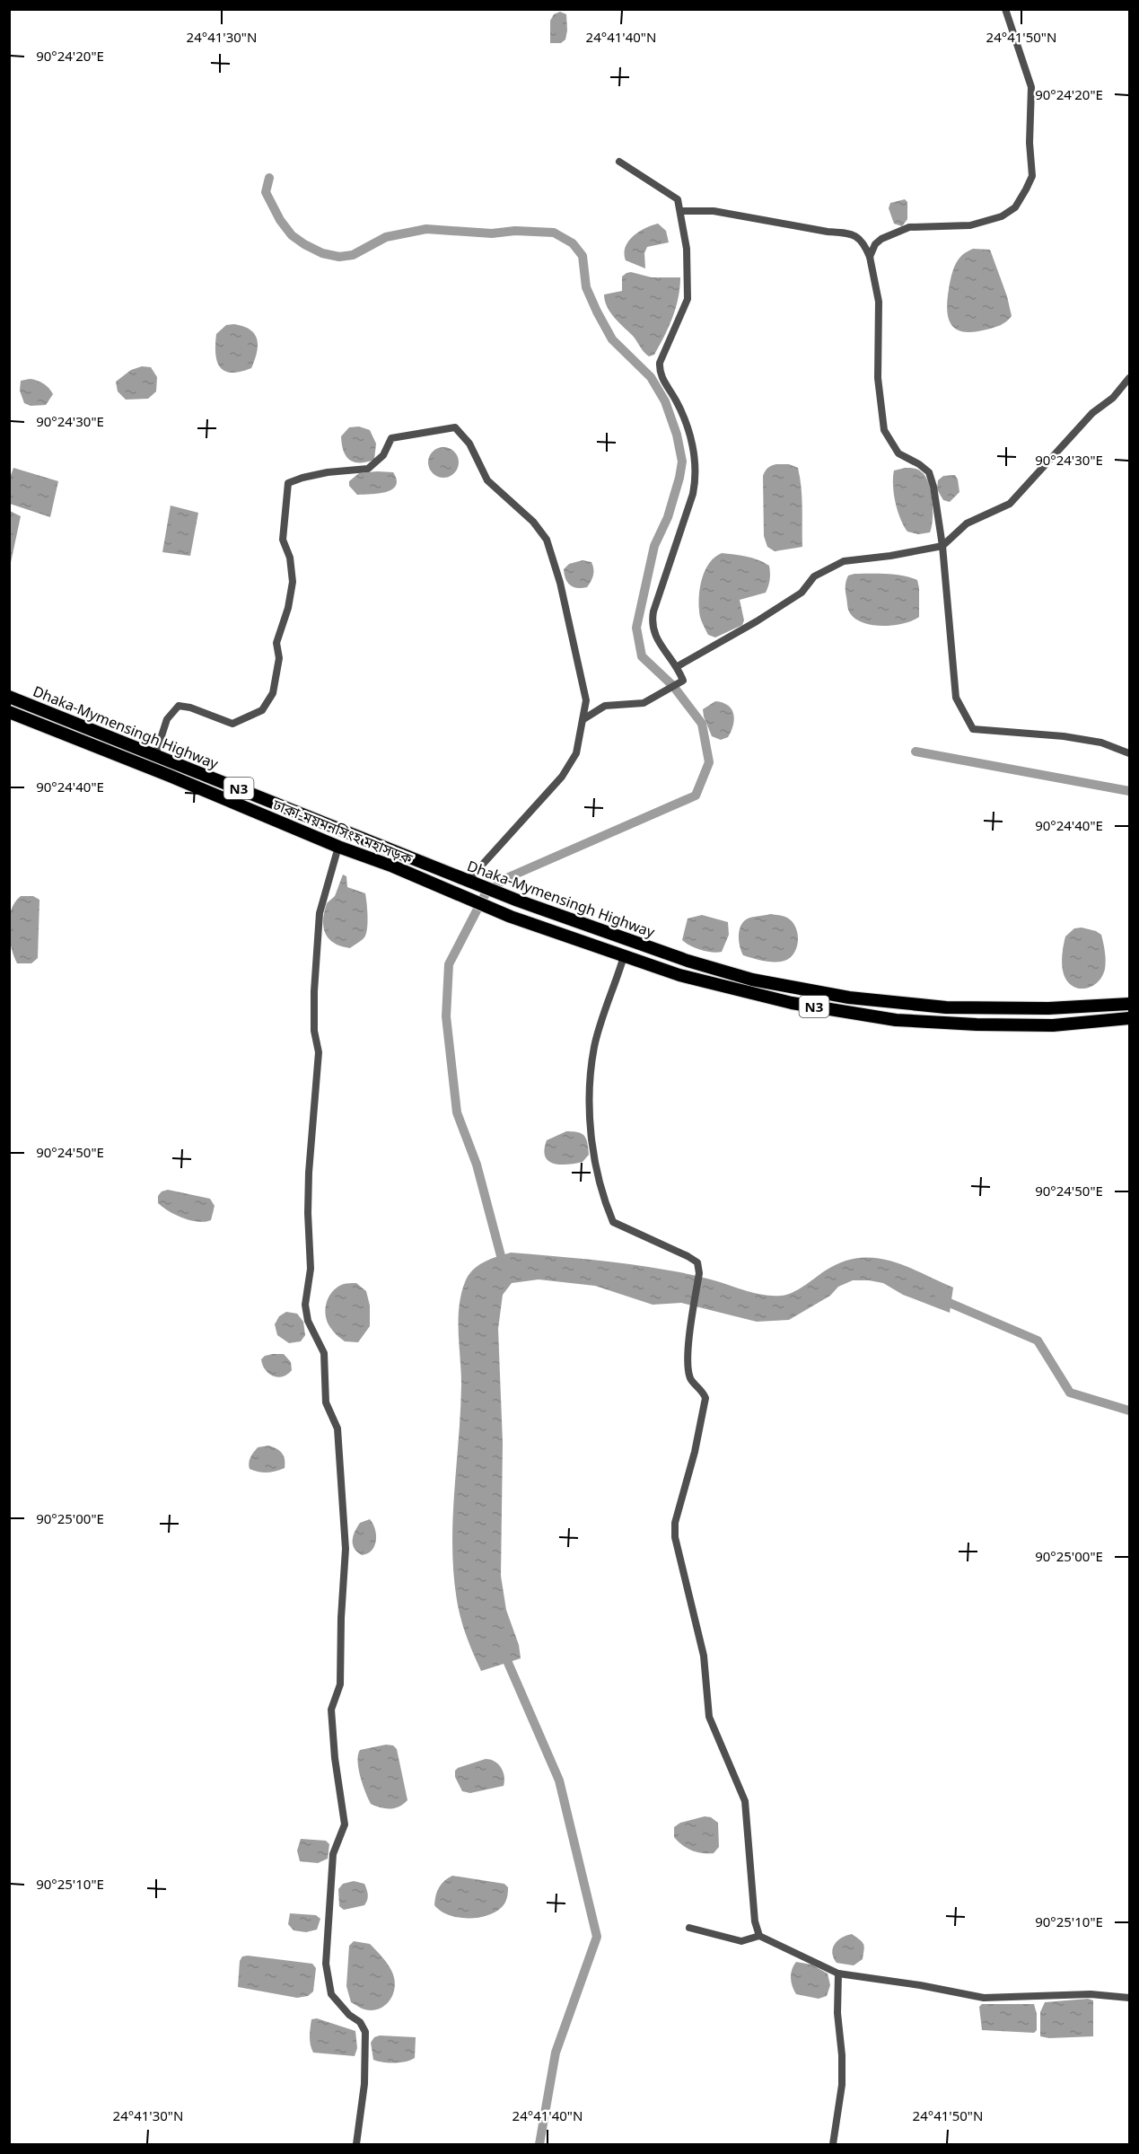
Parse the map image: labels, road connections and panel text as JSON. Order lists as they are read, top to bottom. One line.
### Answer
{"streets":{"highway":["Dhaka-Mymensingh Highway","N3","ঢাকা-ময়মনসিংহ মহাসড়ক"]},"crossings":[["N3","ঢাকা-ময়মনসিংহ মহাসড়ক"]],"coordinates":["24°41'30\"N","24°41'40\"N","24°41'50\"N","90°24'20\"E","90°24'30\"E","90°24'40\"E","90°24'50\"E","90°25'00\"E","90°25'10\"E"]}
